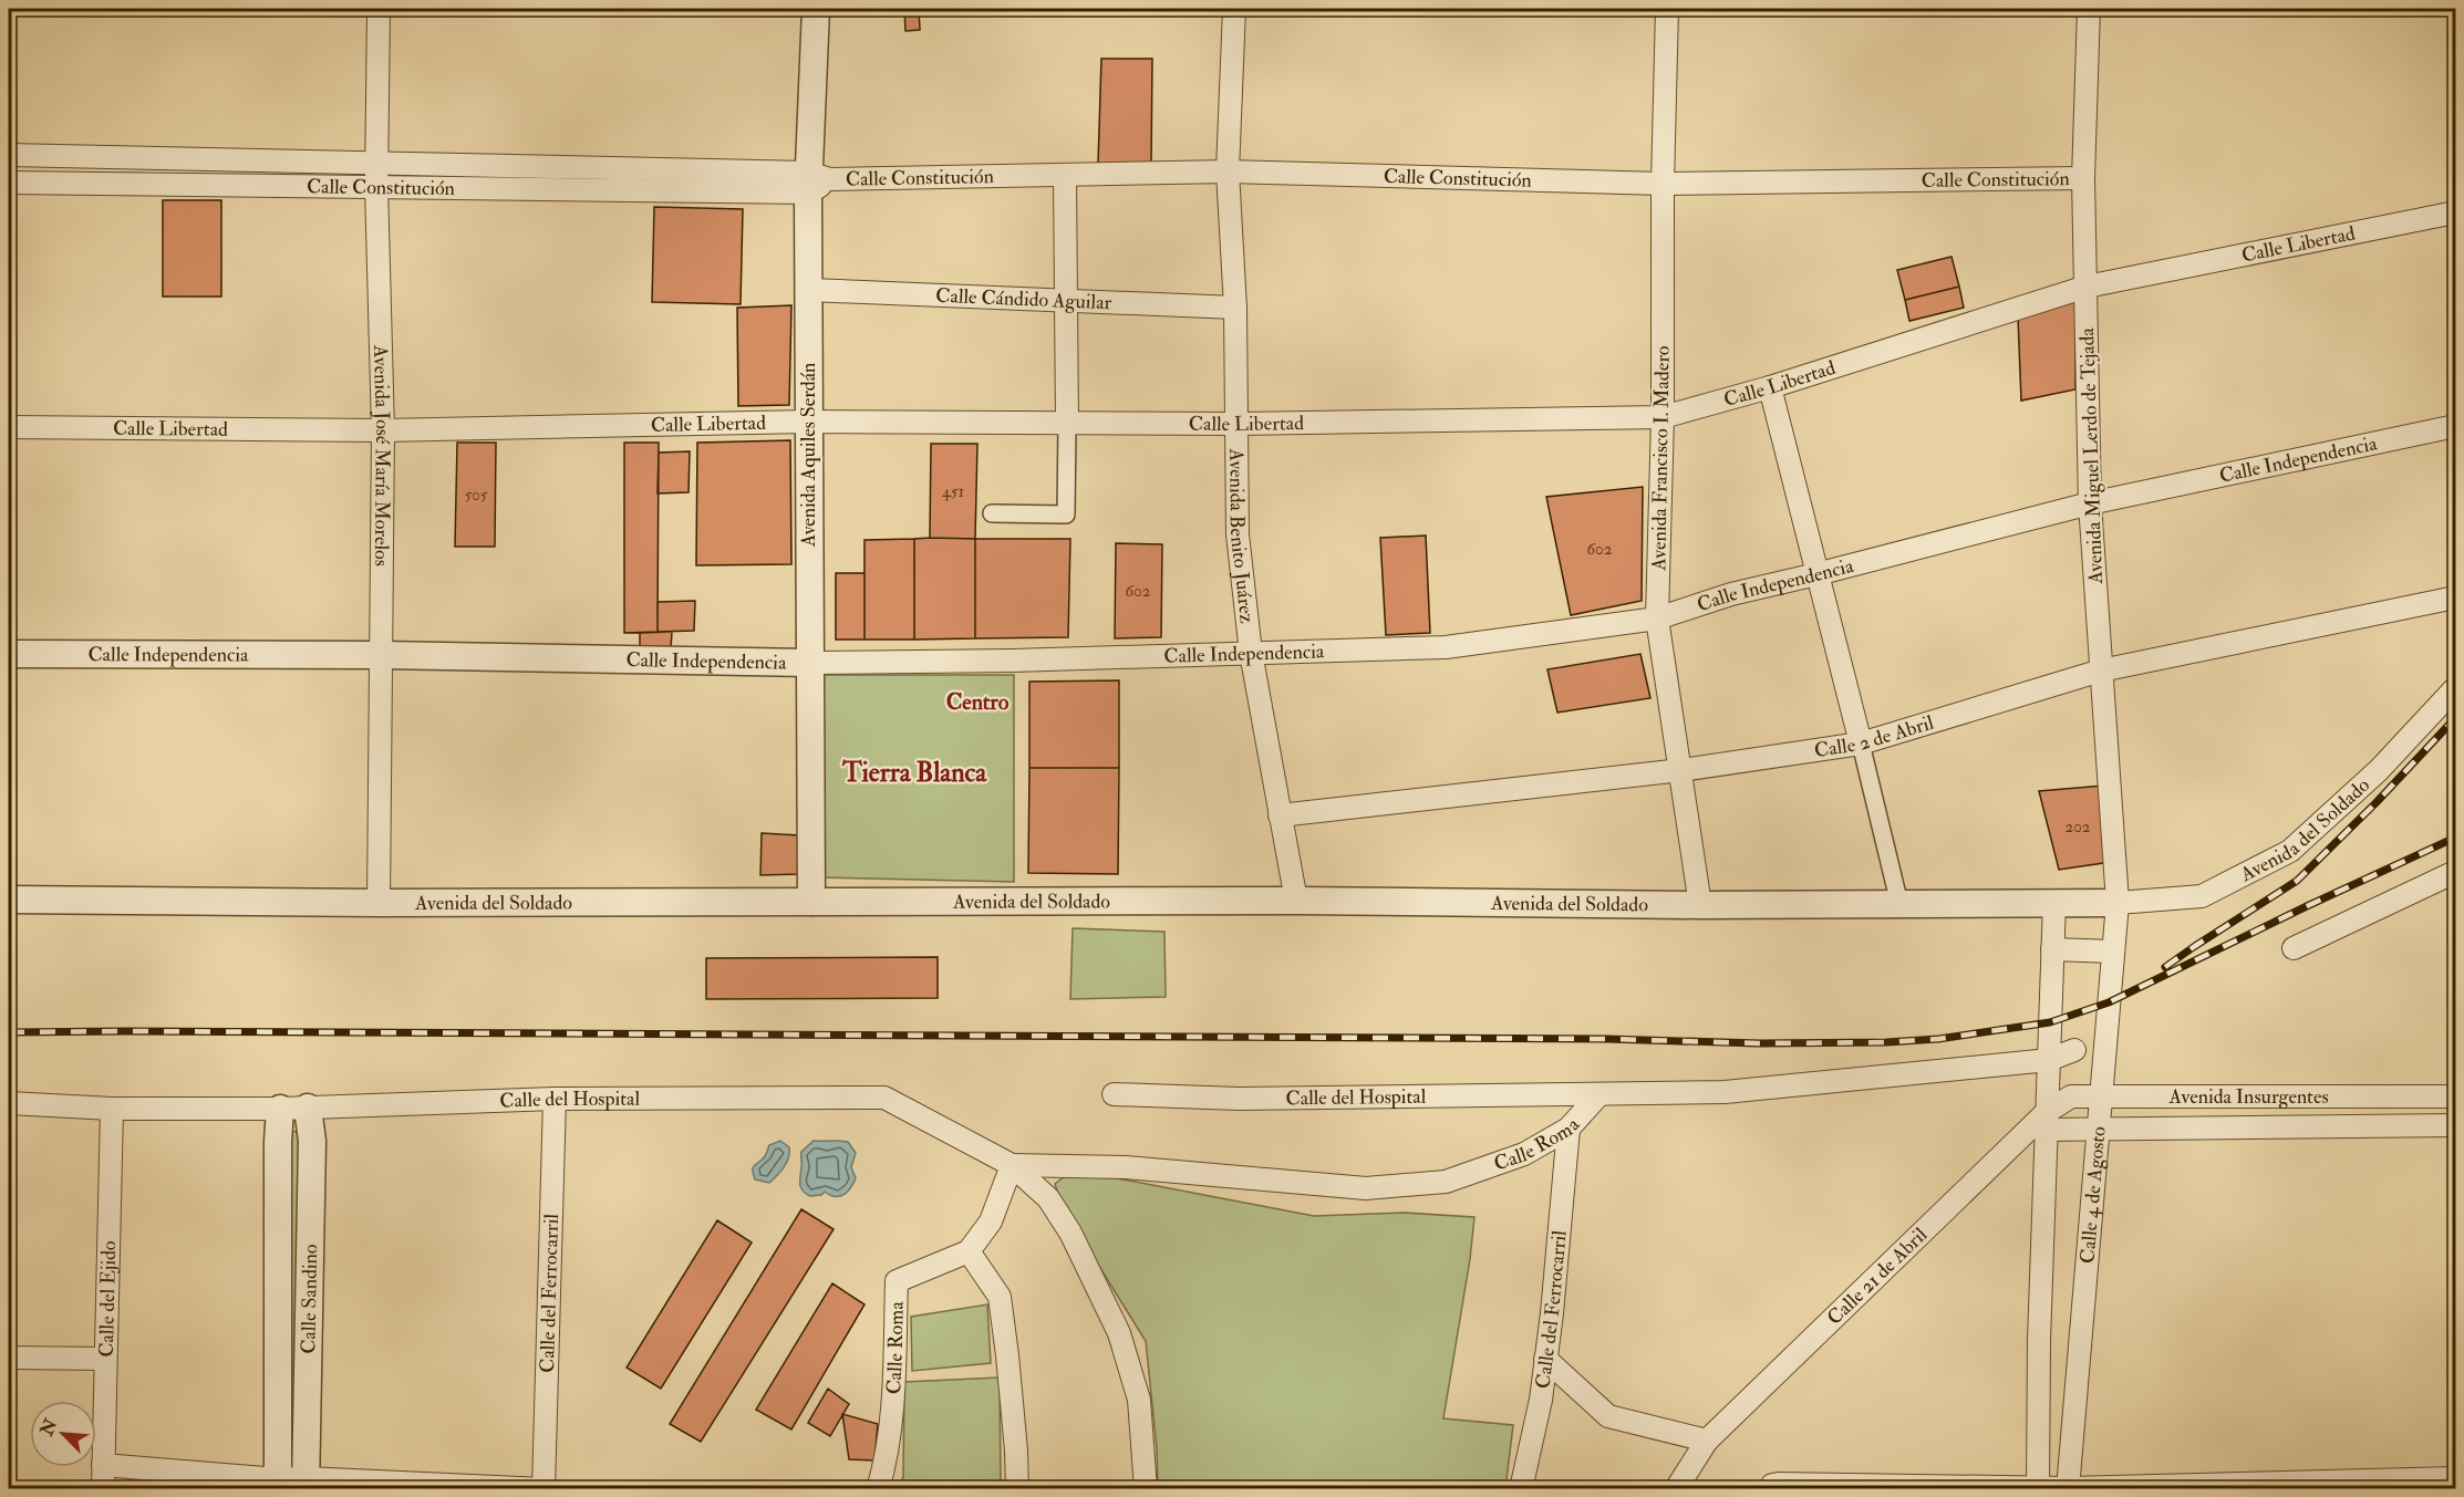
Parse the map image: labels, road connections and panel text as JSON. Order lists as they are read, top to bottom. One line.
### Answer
{"streets":{"street":["Calle Constitución","Calle Libertad","Calle Cándido Aguilar","Avenida Aquiles Serdán","Avenida José María Morelos","Avenida Miguel Lerdo de Tejada","Avenida Francisco I. Madero","Calle Independencia","Avenida Benito Juárez","Calle 2 de Abril","Avenida del Soldado","Avenida Insurgentes","Calle del Hospital","Calle Roma","Calle 4 de Agosto","Calle 21 de Abril","Calle del Ferrocarril","Calle Sandino","Calle del Ejido"]},"crossings":[["Calle Constitución","Avenida Aquiles Serdán"],["Calle Constitución","Avenida José María Morelos"],["Calle Constitución","Avenida Miguel Lerdo de Tejada"],["Calle Constitución","Avenida Francisco I. Madero"],["Calle Constitución","Avenida Benito Juárez"],["Calle Libertad","Avenida Aquiles Serdán"],["Calle Libertad","Avenida José María Morelos"],["Calle Libertad","Avenida Miguel Lerdo de Tejada"],["Calle Libertad","Avenida Francisco I. Madero"],["Calle Libertad","Avenida Benito Juárez"],["Calle Cándido Aguilar","Avenida Aquiles Serdán"],["Calle Cándido Aguilar","Avenida Benito Juárez"],["Avenida Aquiles Serdán","Calle Independencia"],["Avenida Aquiles Serdán","Avenida del Soldado"],["Avenida José María Morelos","Calle Independencia"],["Avenida José María Morelos","Avenida del Soldado"],["Avenida Miguel Lerdo de Tejada","Calle Independencia"],["Avenida Miguel Lerdo de Tejada","Calle 2 de Abril"],["Avenida Miguel Lerdo de Tejada","Avenida del Soldado"],["Avenida Miguel Lerdo de Tejada","Calle 4 de Agosto"],["Avenida Francisco I. Madero","Calle Independencia"],["Avenida Francisco I. Madero","Calle 2 de Abril"],["Avenida Francisco I. Madero","Avenida del Soldado"],["Calle Independencia","Avenida Benito Juárez"],["Avenida Benito Juárez","Calle 2 de Abril"],["Avenida Benito Juárez","Avenida del Soldado"],["Avenida del Soldado","Calle 4 de Agosto"],["Avenida Insurgentes","Calle 4 de Agosto"],["Avenida Insurgentes","Calle 21 de Abril"],["Calle del Hospital","Calle Roma"],["Calle del Hospital","Calle del Ferrocarril"],["Calle del Hospital","Calle Sandino"],["Calle del Hospital","Calle del Ejido"],["Calle Roma","Calle del Ferrocarril"]],"districts":["Centro","Tierra Blanca"],"house_numbers":["451","505","602","602","202"],"north":"top left"}
